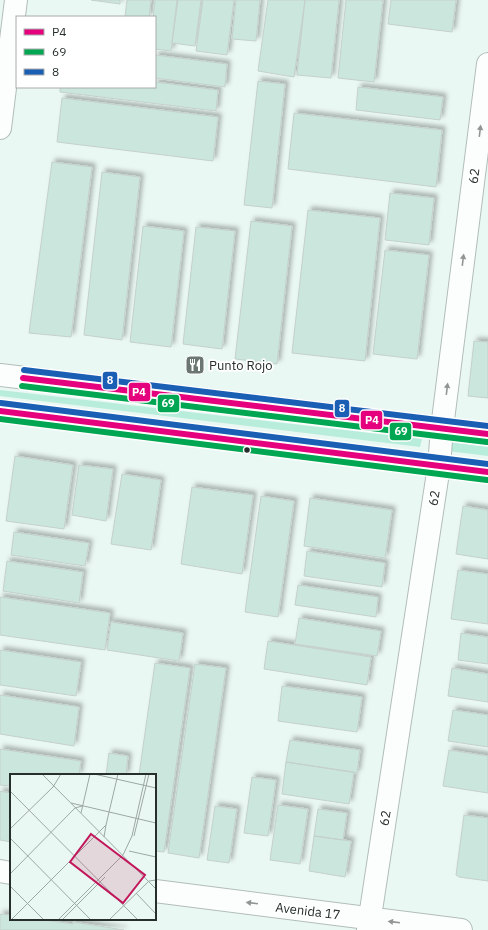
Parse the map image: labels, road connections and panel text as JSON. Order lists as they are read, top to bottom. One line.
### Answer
{"streets":{"street":["62","Avenida 17"]},"crossings":[["62","Avenida 17"]],"one_way":["62","Avenida 17"],"places":{"restaurant":["Punto Rojo"]},"lines":["transit line 8","transit line P4","transit line 69"],"legend":["P4","69","8"]}
